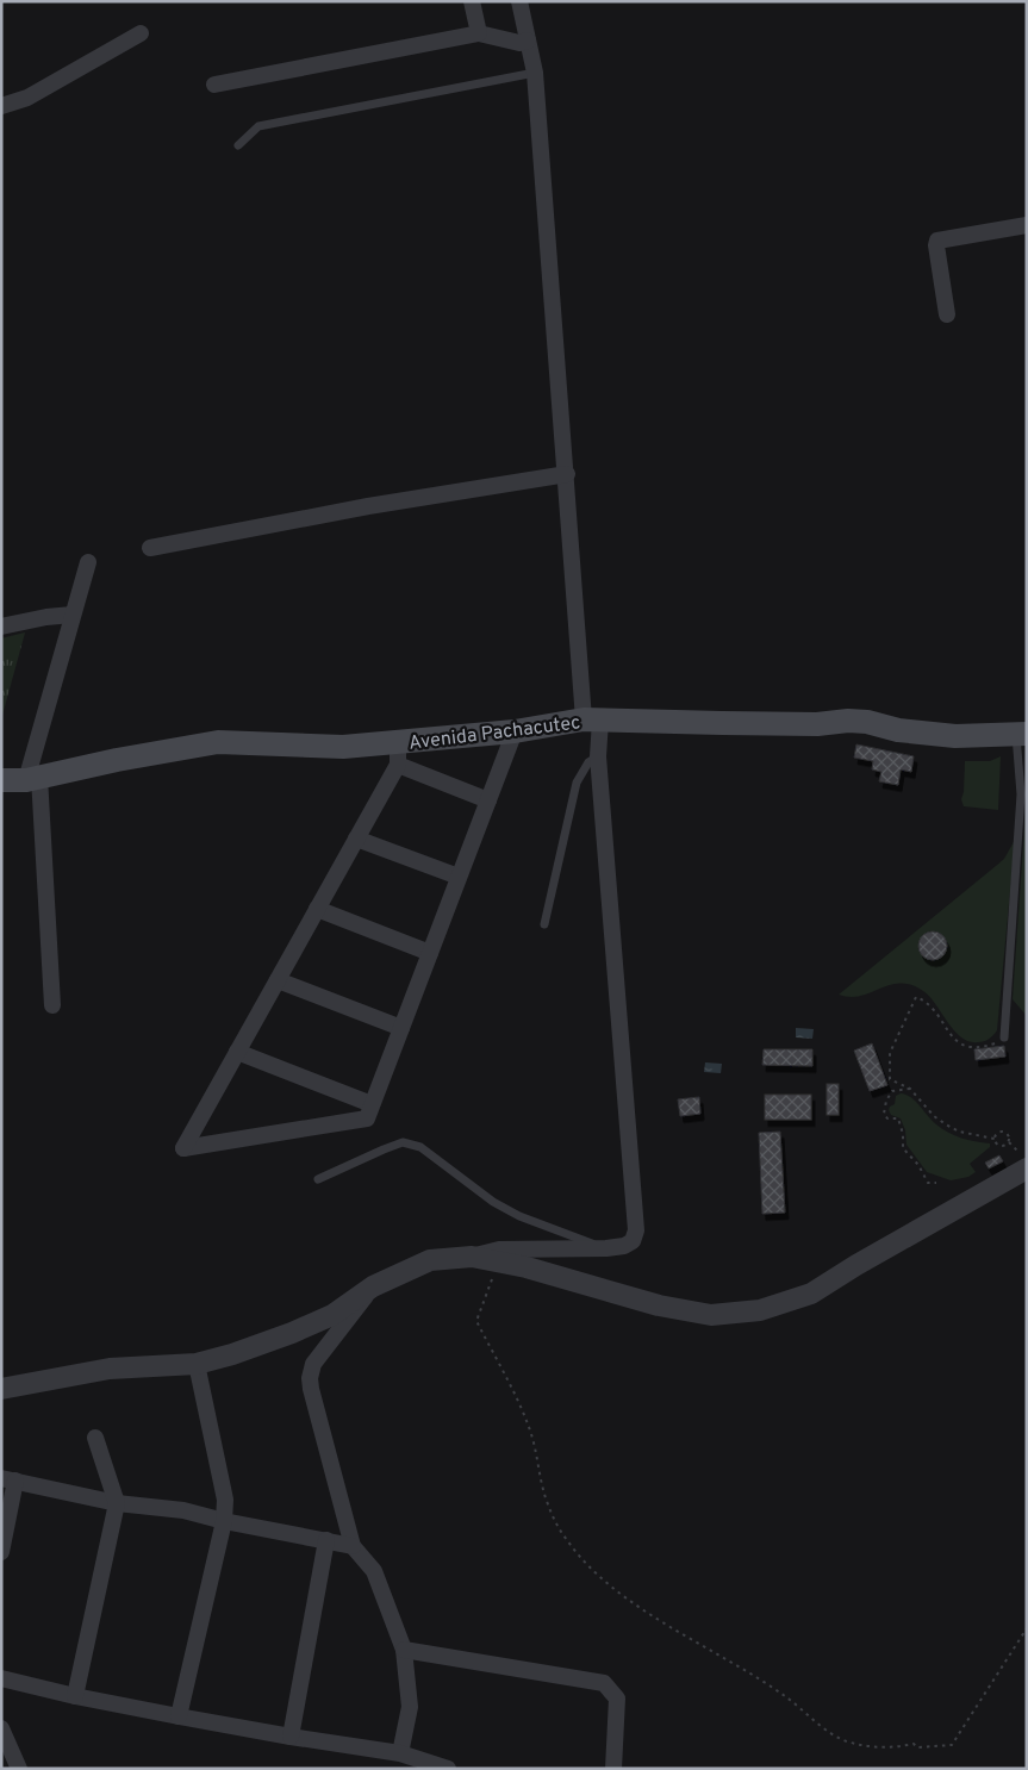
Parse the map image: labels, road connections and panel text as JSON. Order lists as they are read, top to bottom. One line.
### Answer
{"streets":{"main road":["Avenida Pachacutec"]}}
